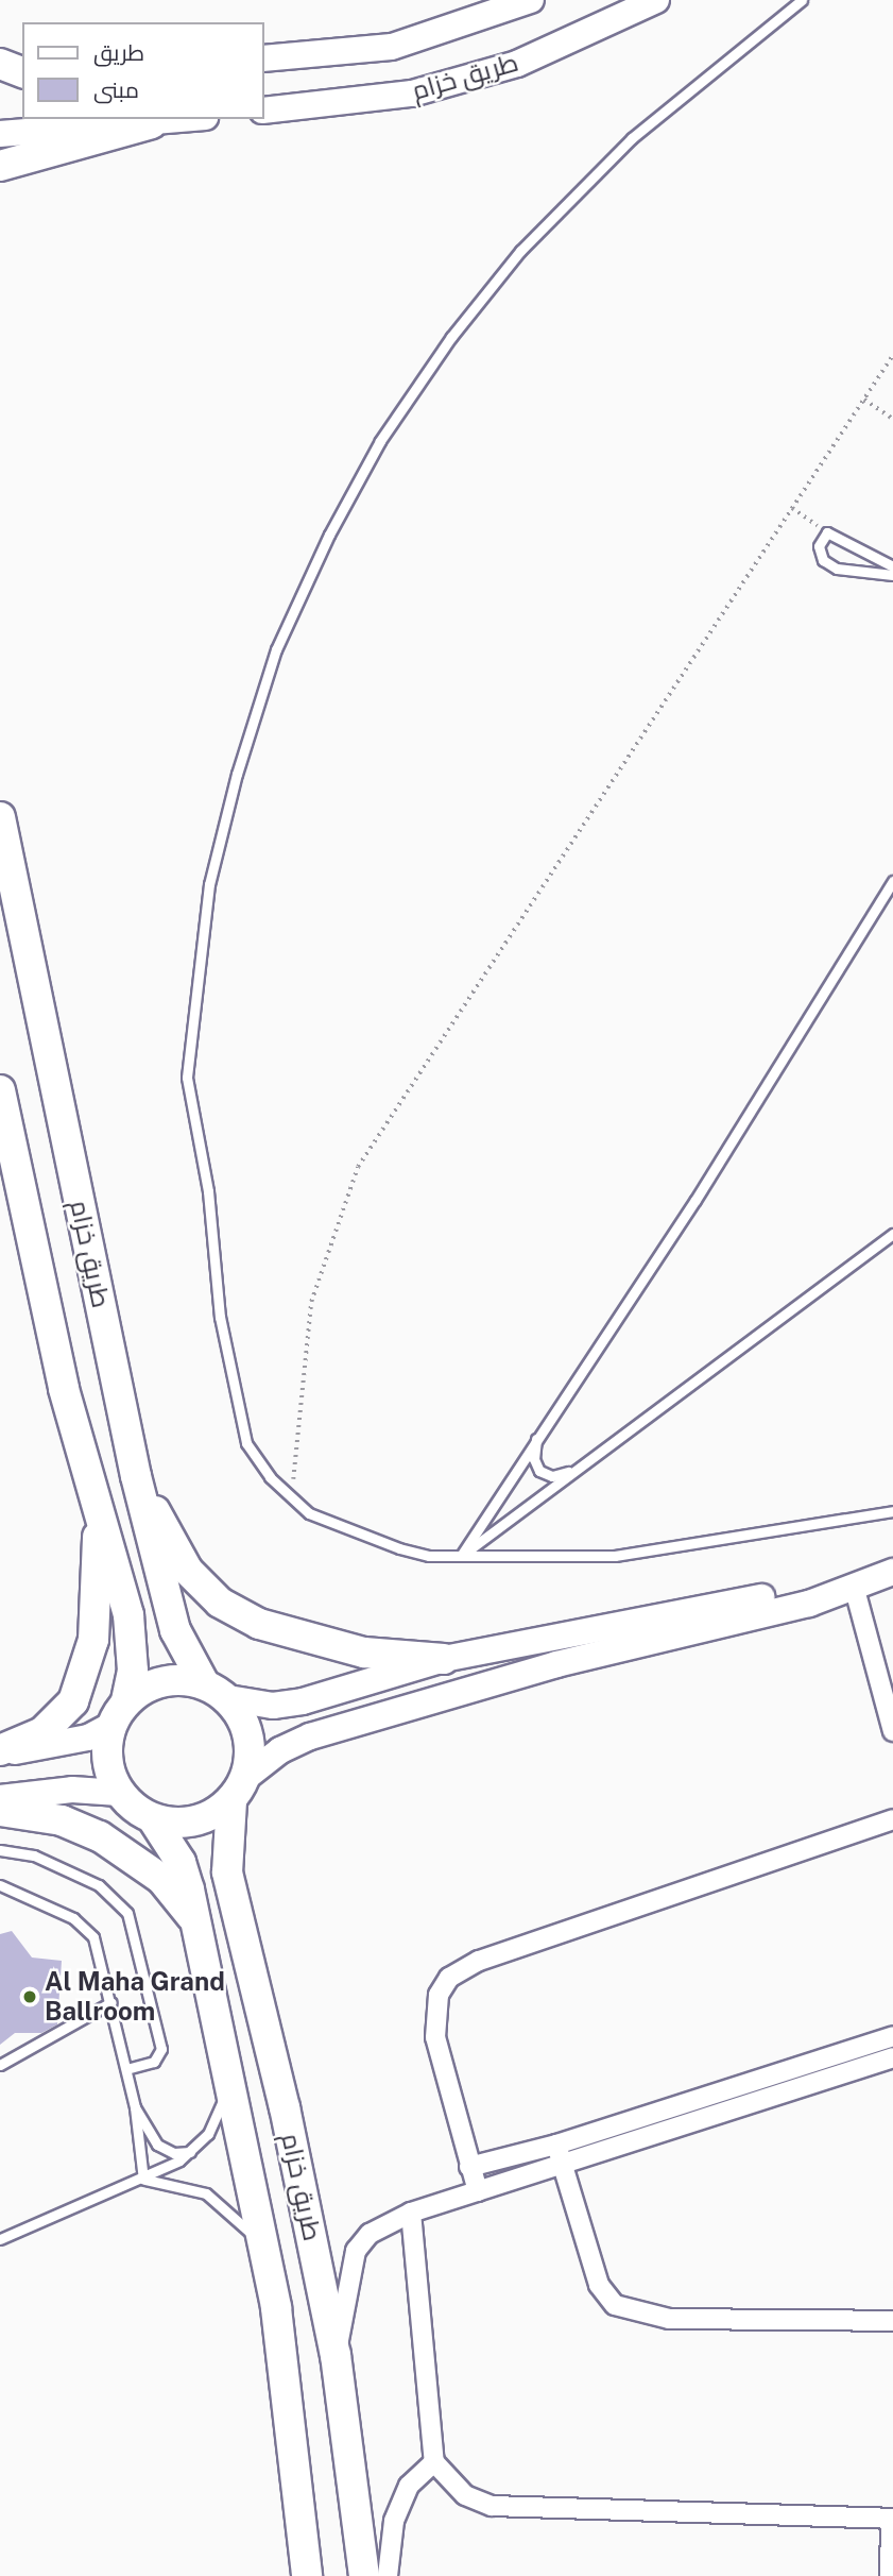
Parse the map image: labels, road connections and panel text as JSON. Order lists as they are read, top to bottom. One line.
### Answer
{"streets":{"main road":["طريق خزام"]},"places":["Al Maha Grand Ballroom"],"legend":["طريق","مبنى"]}
